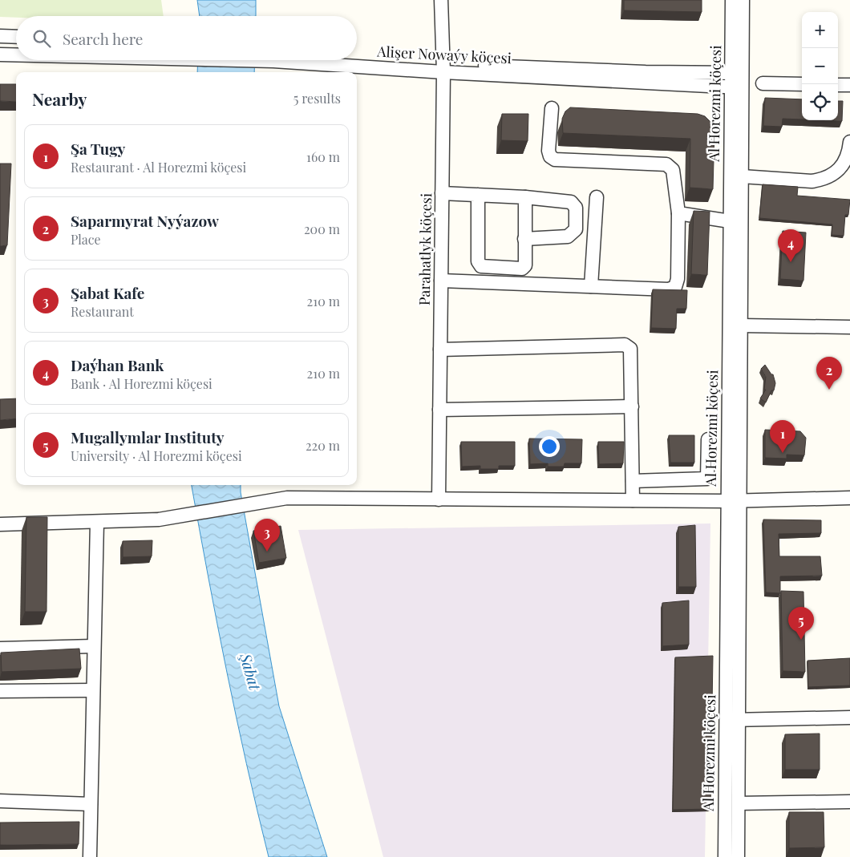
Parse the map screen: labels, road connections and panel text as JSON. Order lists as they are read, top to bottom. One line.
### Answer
{"streets":{"street":["Alişer Nowaýy köçesi","Al Horezmi köçesi","Parahatlyk köçesi"]},"crossings":[["Alişer Nowaýy köçesi","Al Horezmi köçesi"],["Alişer Nowaýy köçesi","Parahatlyk köçesi"]],"water":["Şabat"],"page":{"map_buttons":["+","−"],"search":"Search here","heading":["Nearby","5 results"],"list":[{"mark":"1","name":"Şa Tugy","note":"Restaurant · Al Horezmi köçesi","value":"160 m"},{"mark":"2","name":"Saparmyrat Nyýazow","note":"Place","value":"200 m"},{"mark":"3","name":"Şabat Kafe","note":"Restaurant","value":"210 m"},{"mark":"4","name":"Daýhan Bank","note":"Bank · Al Horezmi köçesi","value":"210 m"},{"mark":"5","name":"Mugallymlar Instituty","note":"University · Al Horezmi köçesi","value":"220 m"}],"pins":["4","2","1","3","5"]}}
